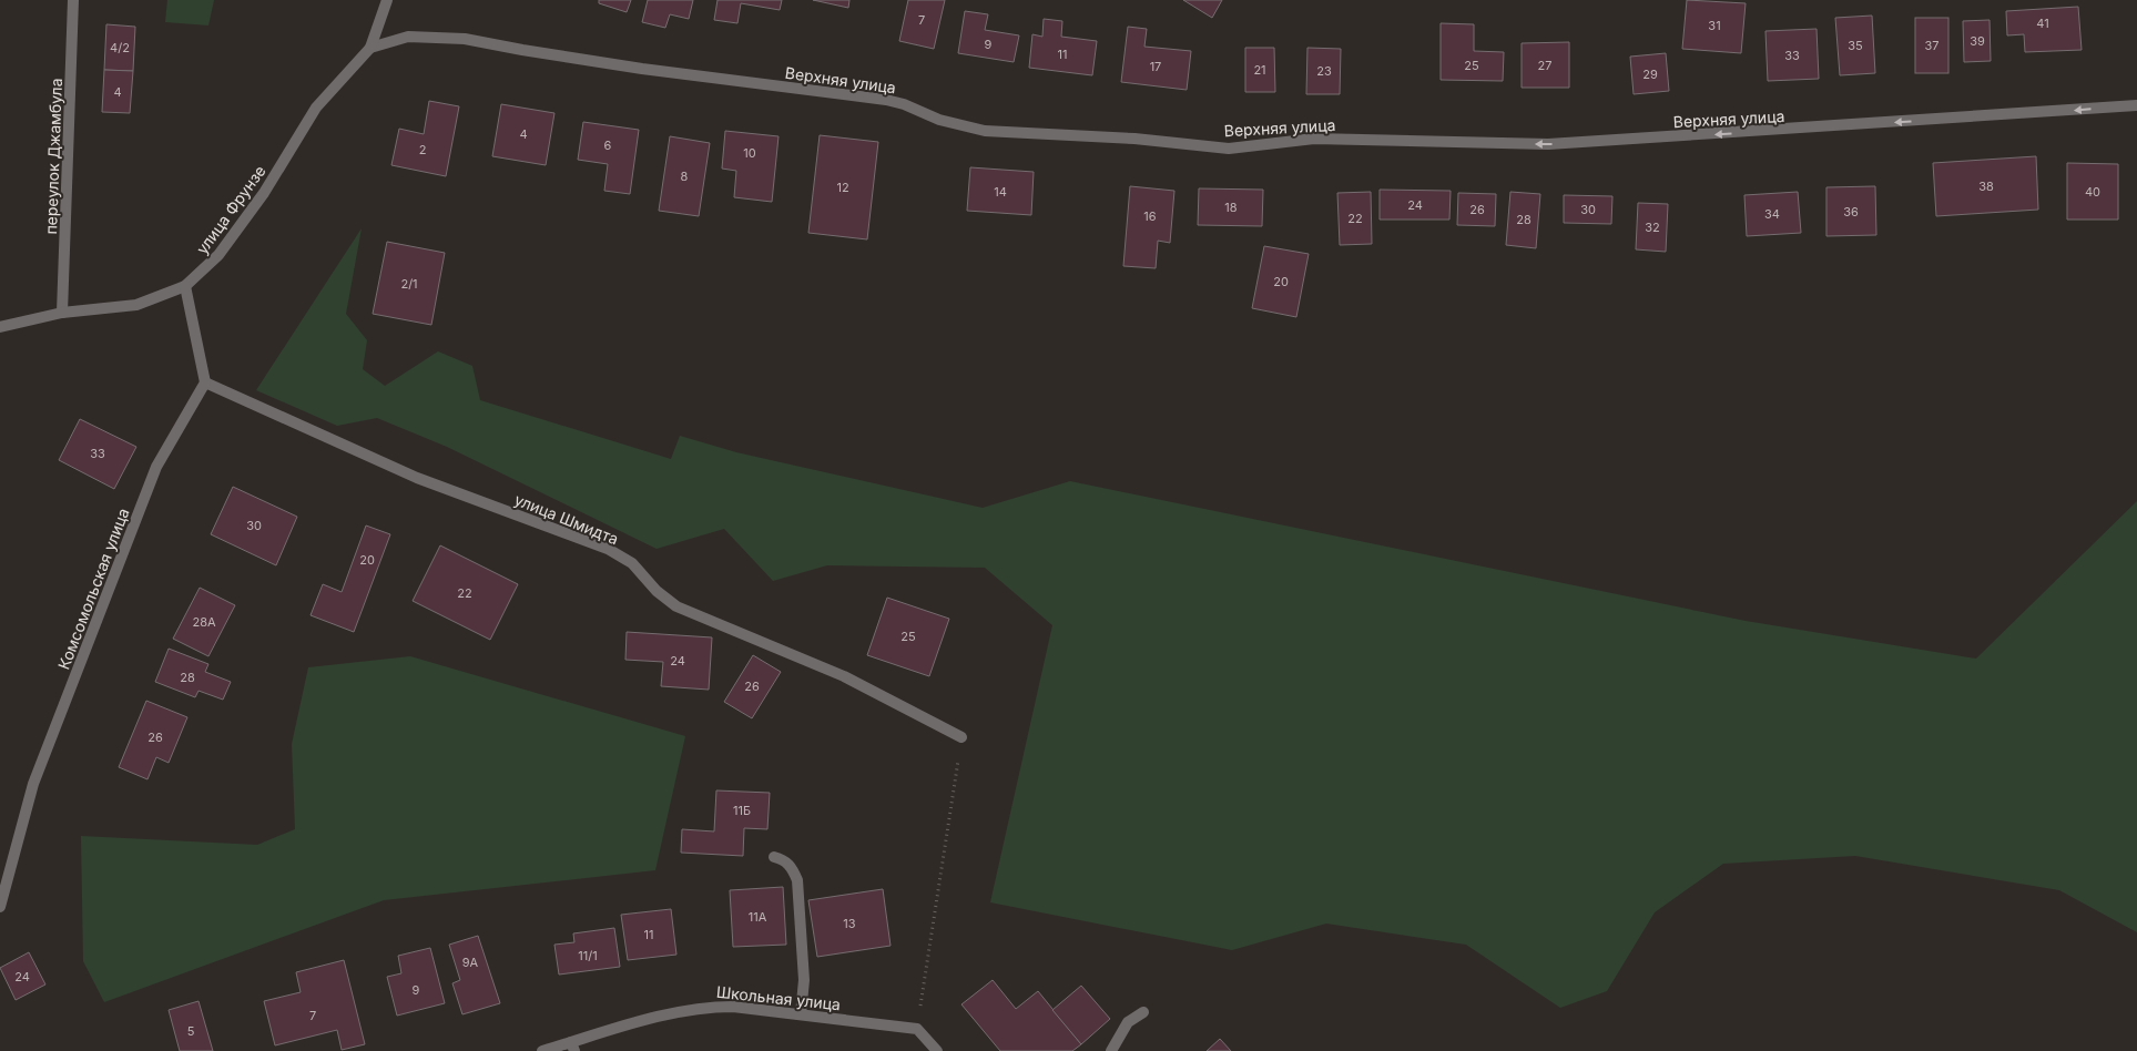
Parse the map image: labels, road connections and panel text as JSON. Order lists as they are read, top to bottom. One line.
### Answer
{"streets":{"street":["Верхняя улица","переулок Джамбула","улица Фрунзе","улица Шмидта","Комсомольская улица","Школьная улица"]},"crossings":[["Верхняя улица","улица Фрунзе"],["переулок Джамбула","улица Фрунзе"],["улица Шмидта","Комсомольская улица"]],"one_way":["Верхняя улица"],"house_numbers":["7","41","31","39","9","35","37","4/2","11","33","25","27","17","21","23","29","4","4","6","2","10","8","38","12","14","40","24","18","26","30","36","34","16","22","28","32","20","2/1","33","30","20","22","28А","25","24","28","26","26","11Б","11А","13","11","11/1","9А","24","9","7","5"]}
